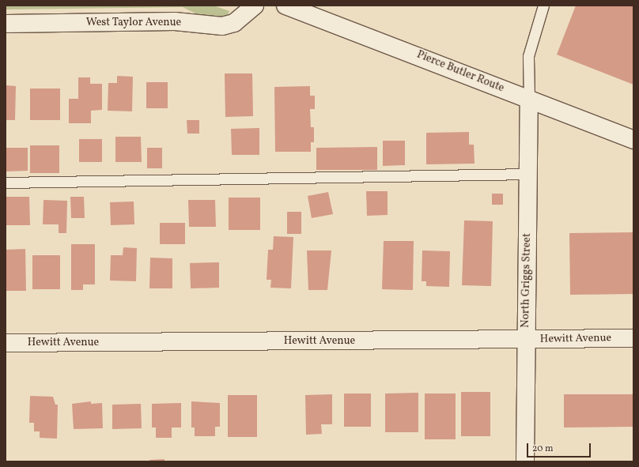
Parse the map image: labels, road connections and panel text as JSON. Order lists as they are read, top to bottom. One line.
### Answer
{"streets":{"street":["West Taylor Avenue","Pierce Butler Route","North Griggs Street","Hewitt Avenue"]},"crossings":[["Pierce Butler Route","North Griggs Street"],["North Griggs Street","Hewitt Avenue"]],"scale_bar":"20 m"}
